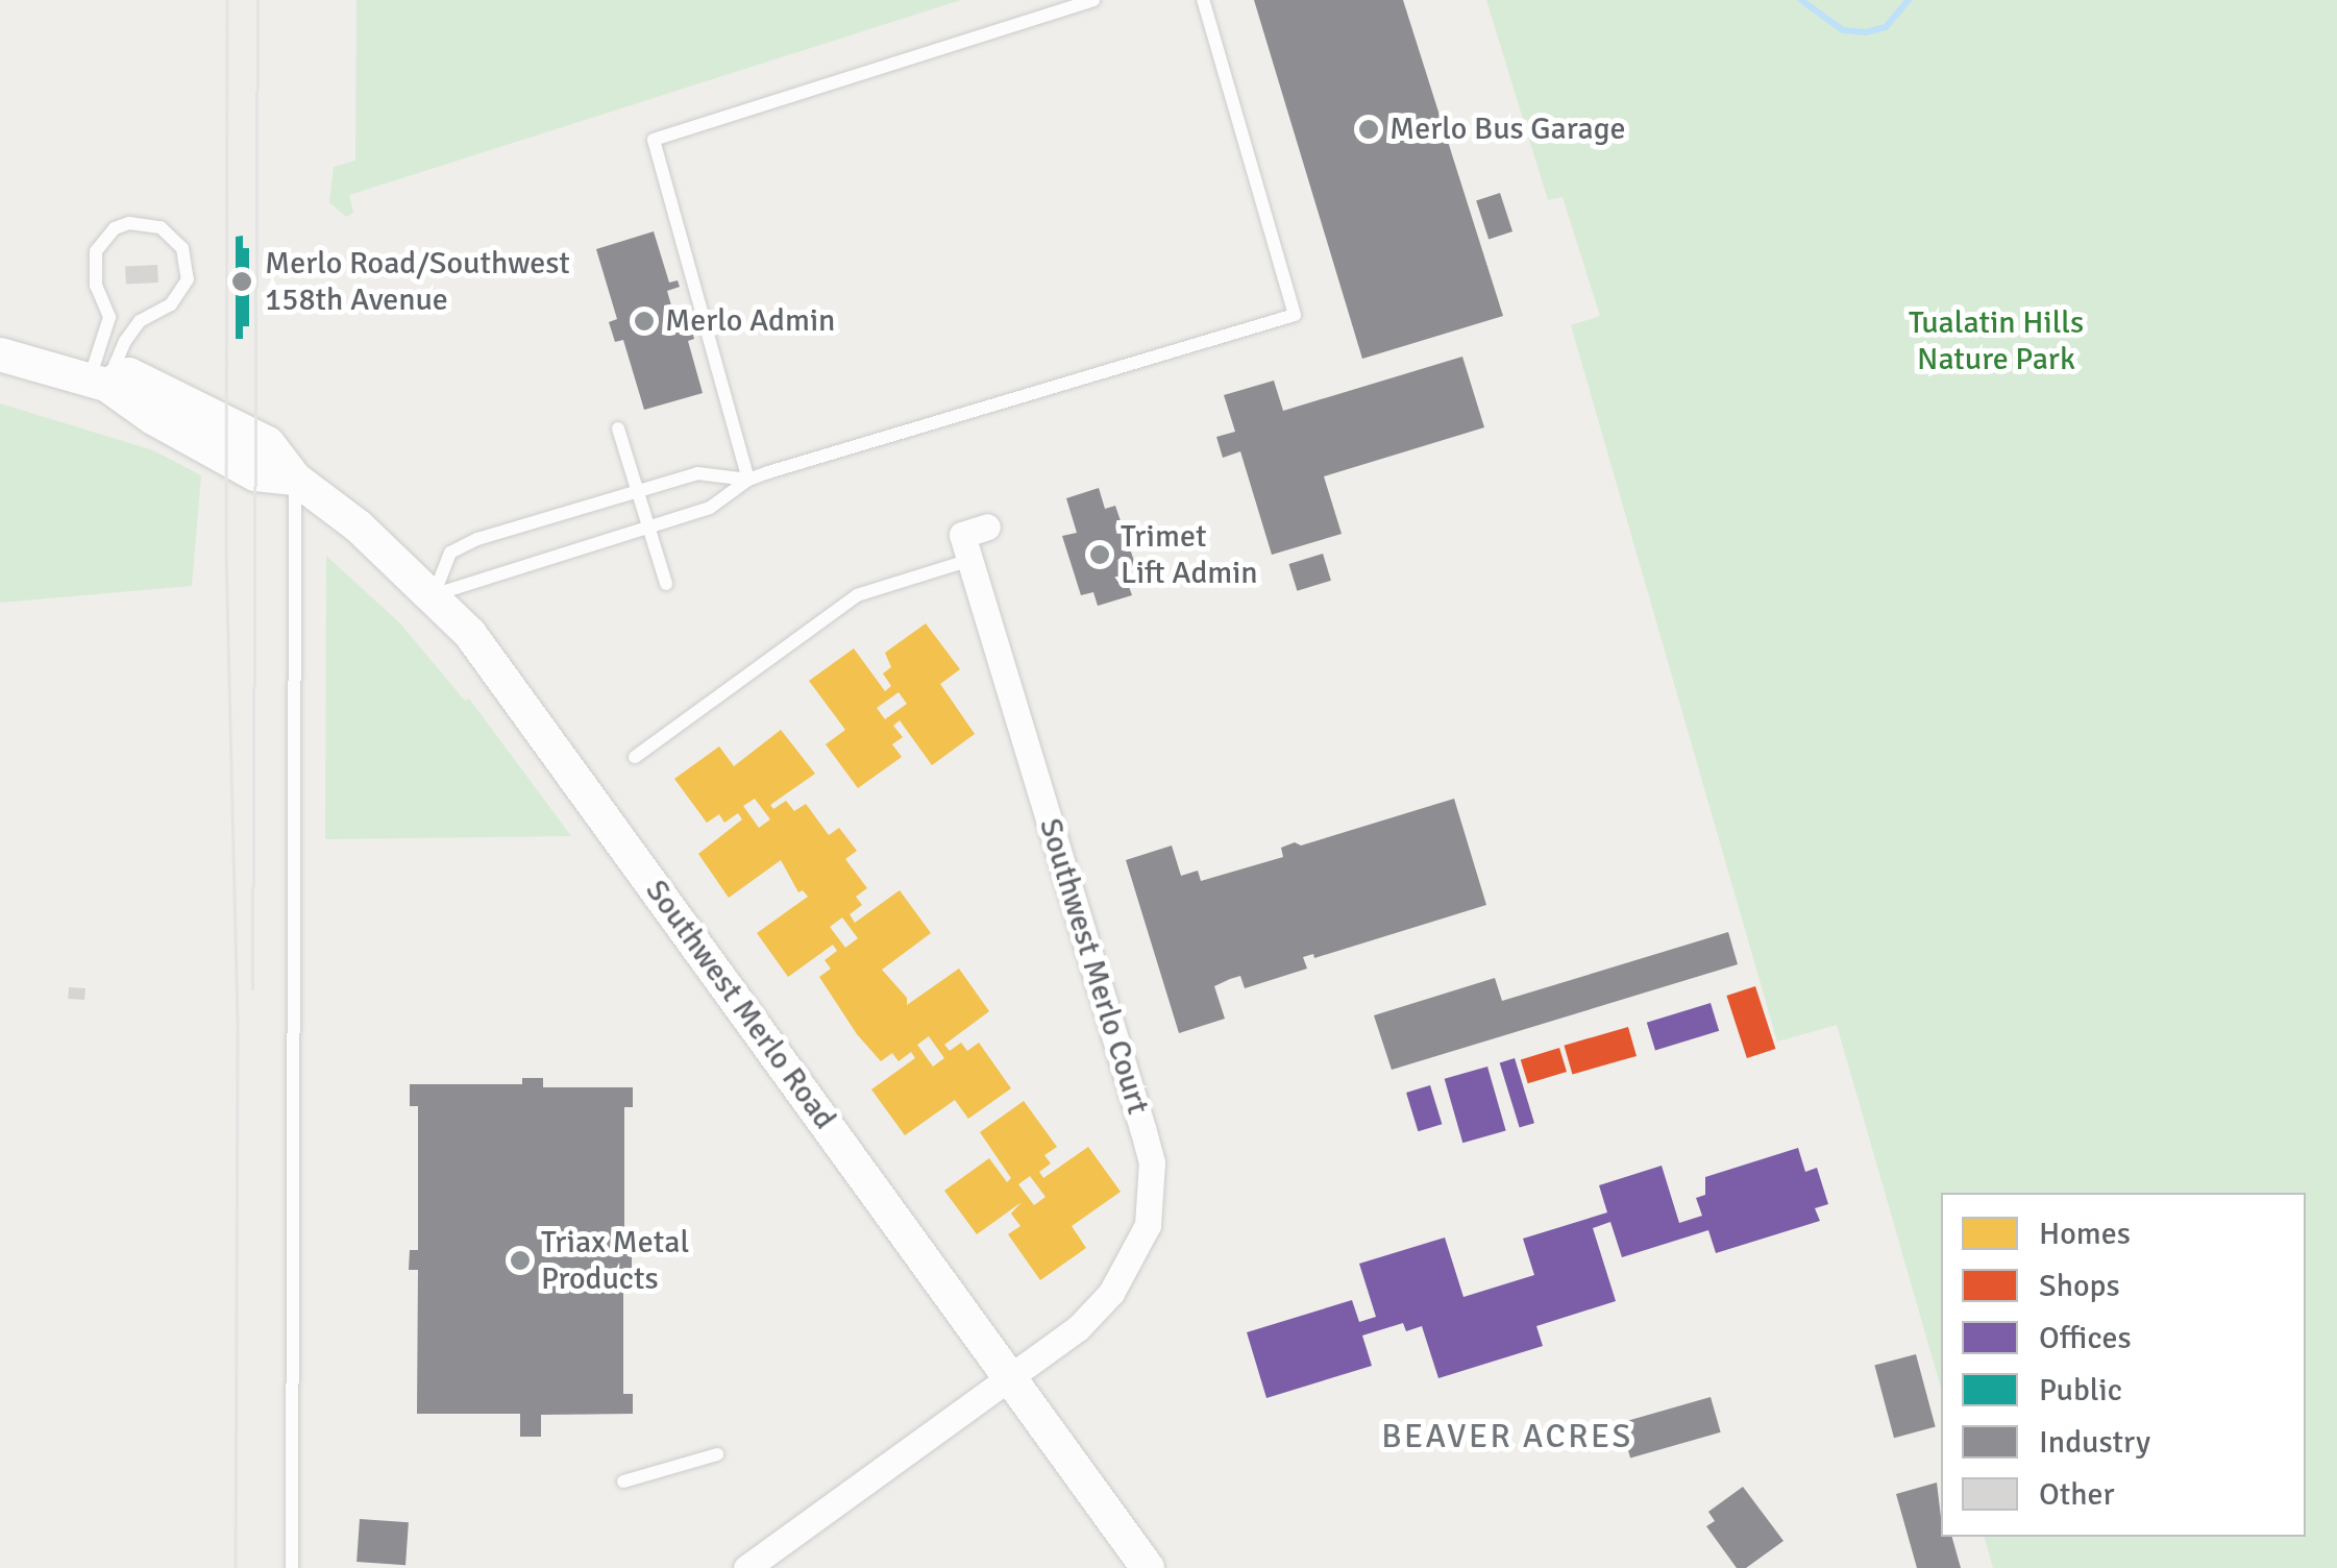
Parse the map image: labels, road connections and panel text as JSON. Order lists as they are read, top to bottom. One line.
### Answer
{"streets":{"street":["Southwest Merlo Court","Southwest Merlo Road"]},"crossings":[["Southwest Merlo Court","Southwest Merlo Road"]],"districts":["BEAVER ACRES"],"parks":["Tualatin Hills Nature Park"],"places":["Merlo Bus Garage","Merlo Road/Southwest 158th Avenue","Merlo Admin","Trimet Lift Admin","Triax Metal Products"],"legend":["Homes","Shops","Offices","Public","Industry","Other"]}
